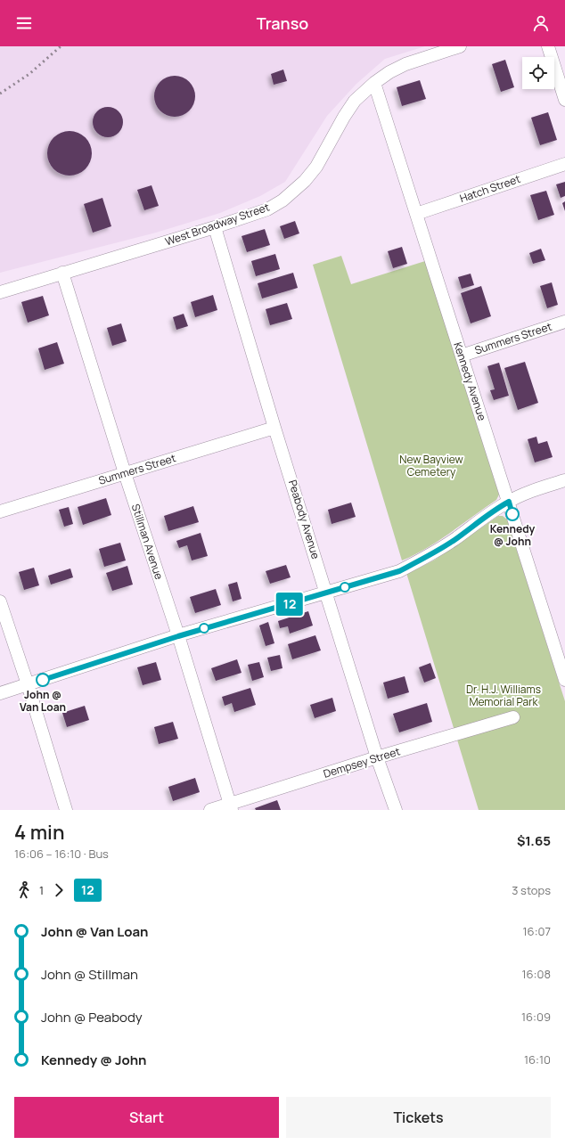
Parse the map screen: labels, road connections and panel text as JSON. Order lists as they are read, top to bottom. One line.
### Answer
{"streets":{"street":["Hatch Street","West Broadway Street","Summers Street","Kennedy Avenue","Peabody Avenue","Stillman Avenue","Dempsey Street"]},"crossings":[["Hatch Street","Kennedy Avenue"],["West Broadway Street","Kennedy Avenue"],["West Broadway Street","Peabody Avenue"],["West Broadway Street","Stillman Avenue"],["Summers Street","Kennedy Avenue"],["Summers Street","Peabody Avenue"],["Summers Street","Stillman Avenue"],["Peabody Avenue","Dempsey Street"],["Stillman Avenue","Dempsey Street"]],"parks":["New Bayview Cemetery","Dr. H.J. Williams Memorial Park"],"places":["Kennedy @ John","John @ Van Loan"],"lines":["bus line 12"],"page":{"header":"Transo","on_map":"12","heading":["4 min","16:06 – 16:10 · Bus","$1.65"],"legs":["1","12","3 stops"],"list":[{"name":"John @ Van Loan","value":"16:07"},{"name":"John @ Stillman","value":"16:08"},{"name":"John @ Peabody","value":"16:09"},{"name":"Kennedy @ John","value":"16:10"}],"buttons":["Start","Tickets"]}}
